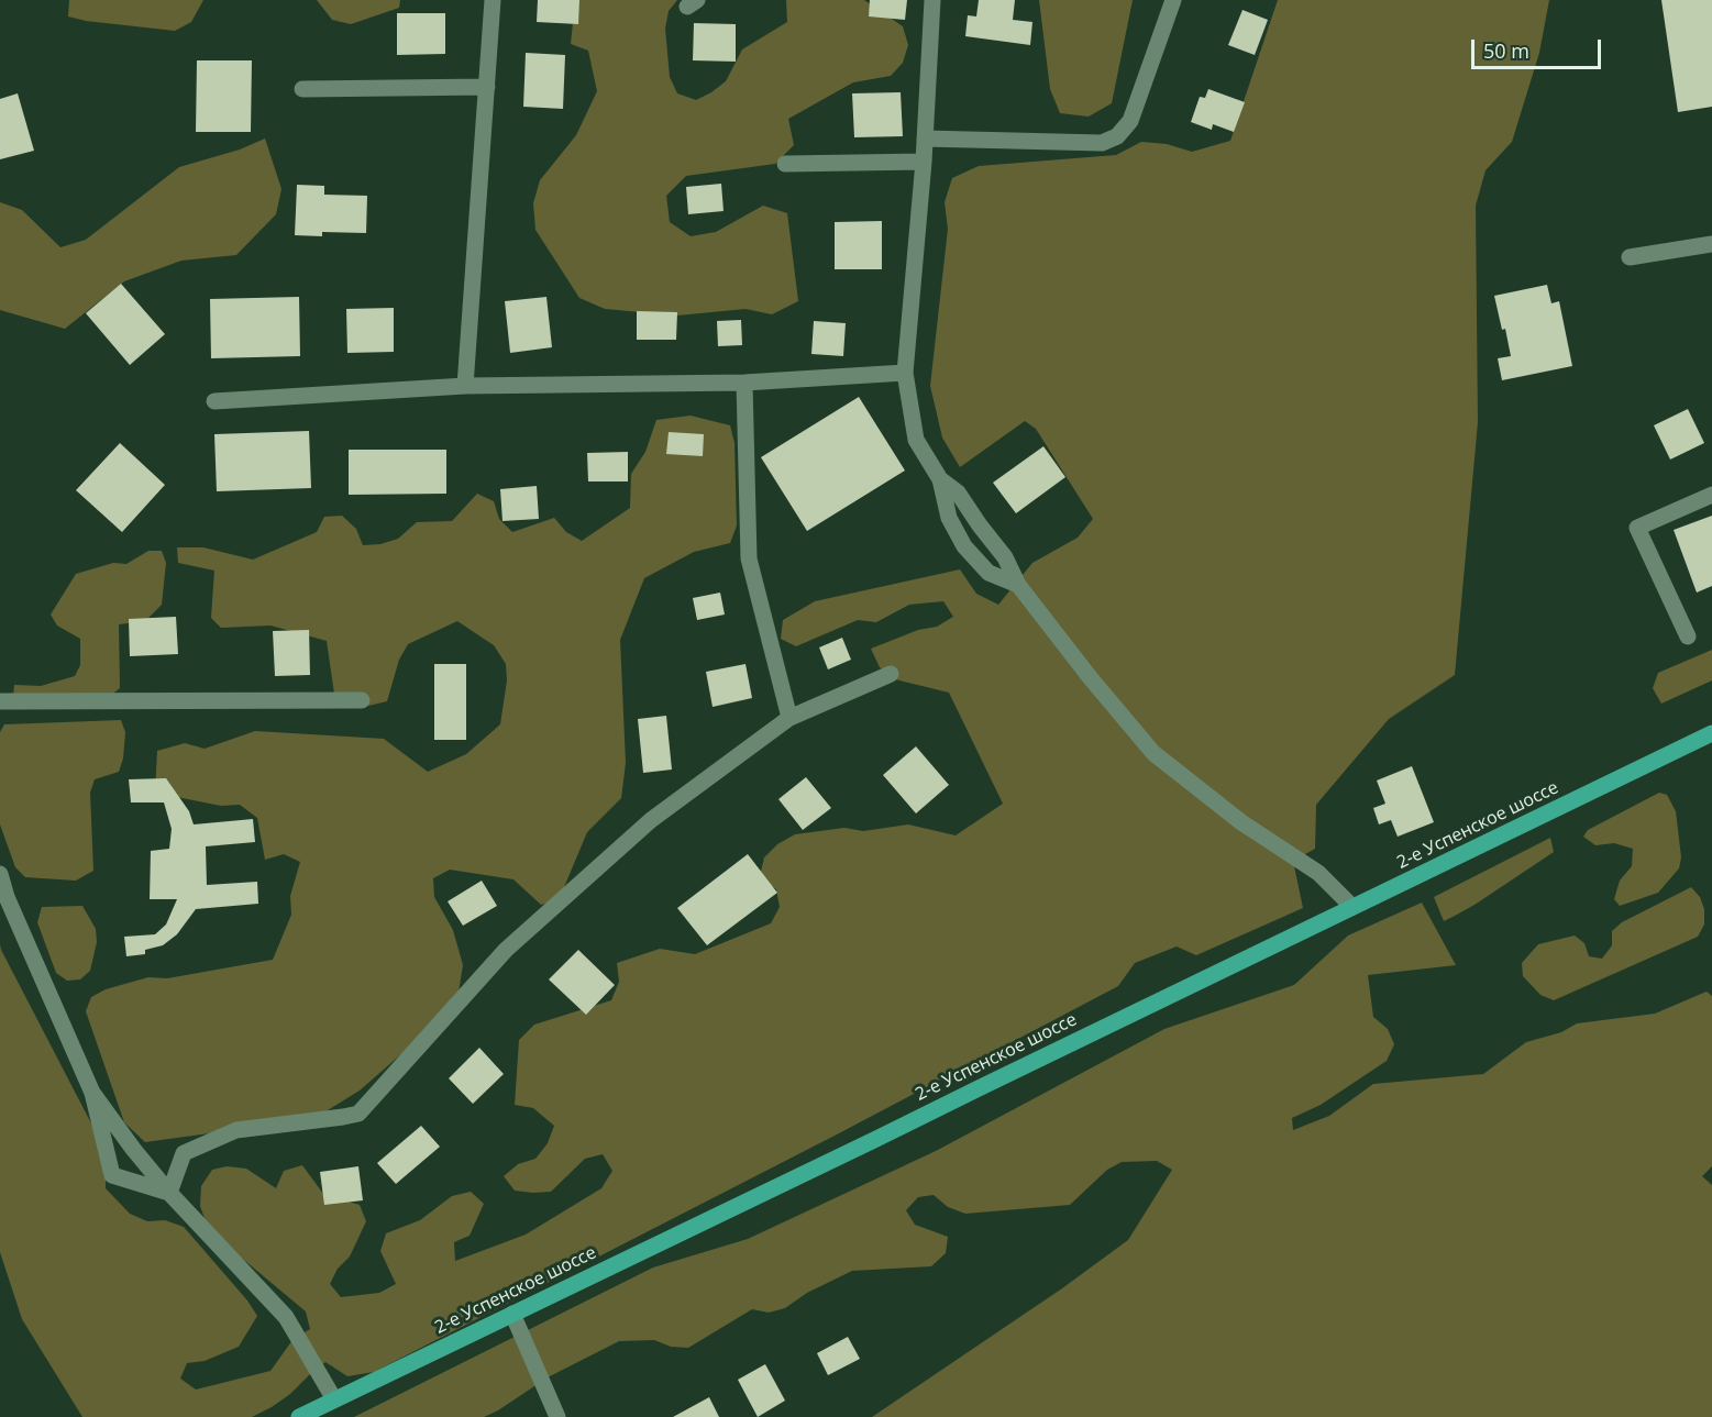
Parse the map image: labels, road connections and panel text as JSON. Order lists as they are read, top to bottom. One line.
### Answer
{"streets":{"main road":["2-е Успенское шоссе"]},"scale_bar":"50 m"}
